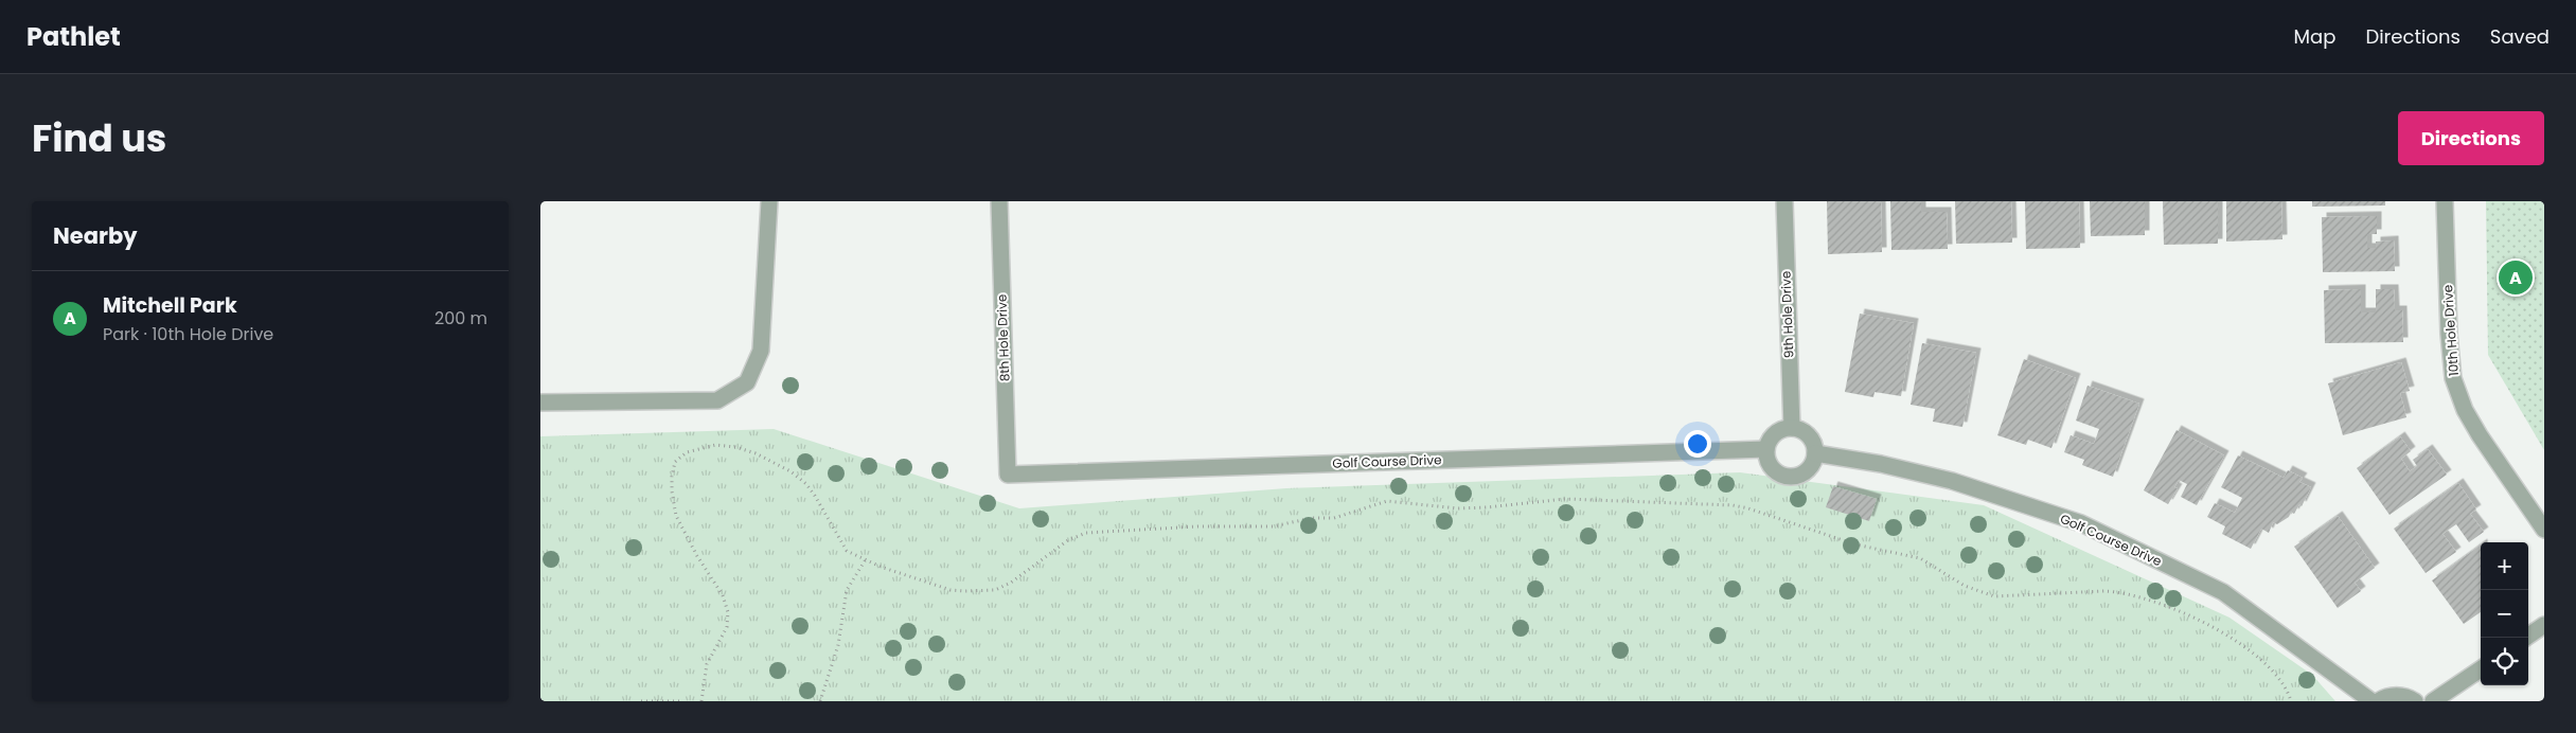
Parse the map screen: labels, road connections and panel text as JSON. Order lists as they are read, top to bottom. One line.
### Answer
{"streets":{"street":["9th Hole Drive","10th Hole Drive","8th Hole Drive","Golf Course Drive"]},"crossings":[["9th Hole Drive","Golf Course Drive"],["8th Hole Drive","Golf Course Drive"]],"page":{"header":"Pathlet","nav":["Map","Directions","Saved"],"title":"Find us","buttons":"Directions","heading":"Nearby","pins":"A","list":[{"mark":"A","name":"Mitchell Park","note":"Park · 10th Hole Drive","value":"200 m"}],"map_buttons":["+","−"]}}
